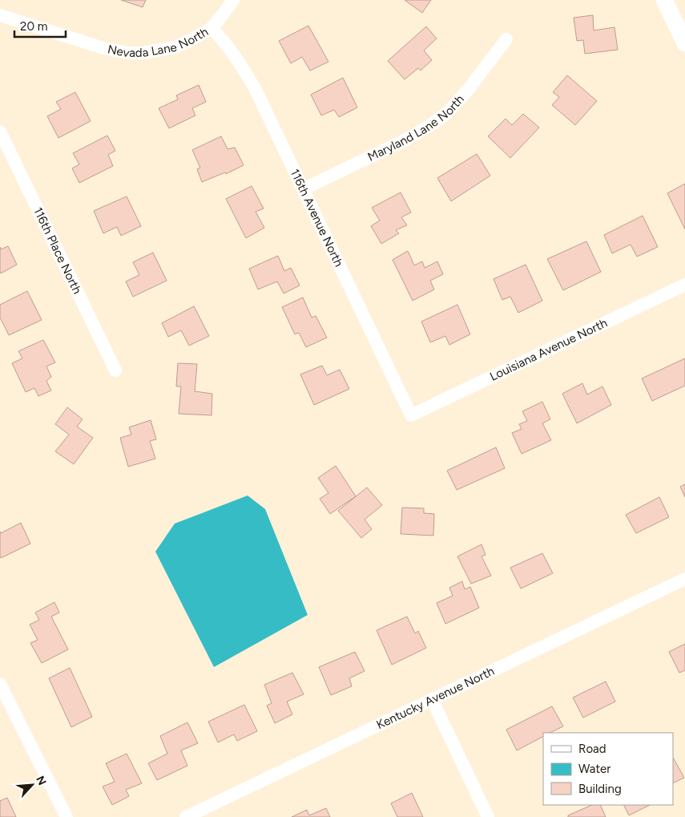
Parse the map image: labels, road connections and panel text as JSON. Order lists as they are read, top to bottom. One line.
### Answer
{"streets":{"street":["Nevada Lane North","Maryland Lane North","116th Avenue North","116th Place North","Louisiana Avenue North","Kentucky Avenue North"]},"crossings":[["Nevada Lane North","116th Avenue North"],["Maryland Lane North","116th Avenue North"],["116th Avenue North","Louisiana Avenue North"]],"legend":["Road","Water","Building"],"scale_bar":"20 m","north":"top right"}
